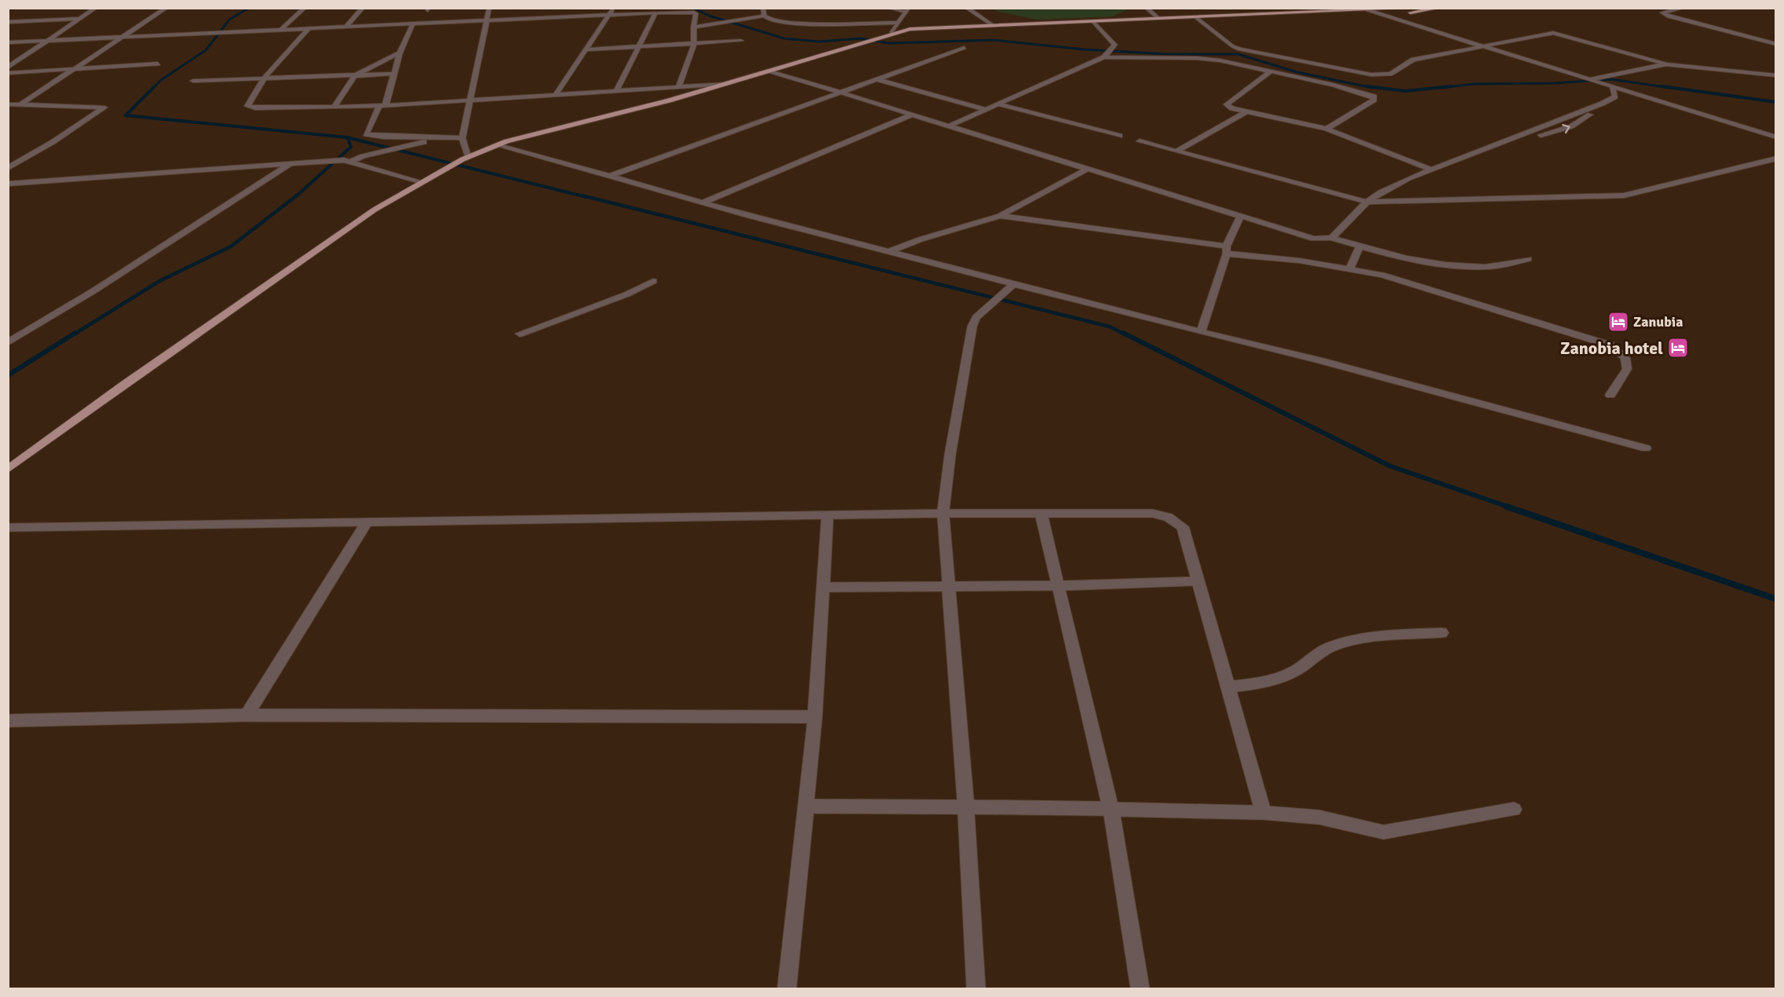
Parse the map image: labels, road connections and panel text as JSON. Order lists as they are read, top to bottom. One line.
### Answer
{"places":{"hotel":["Zanubia","Zanobia hotel"]}}
